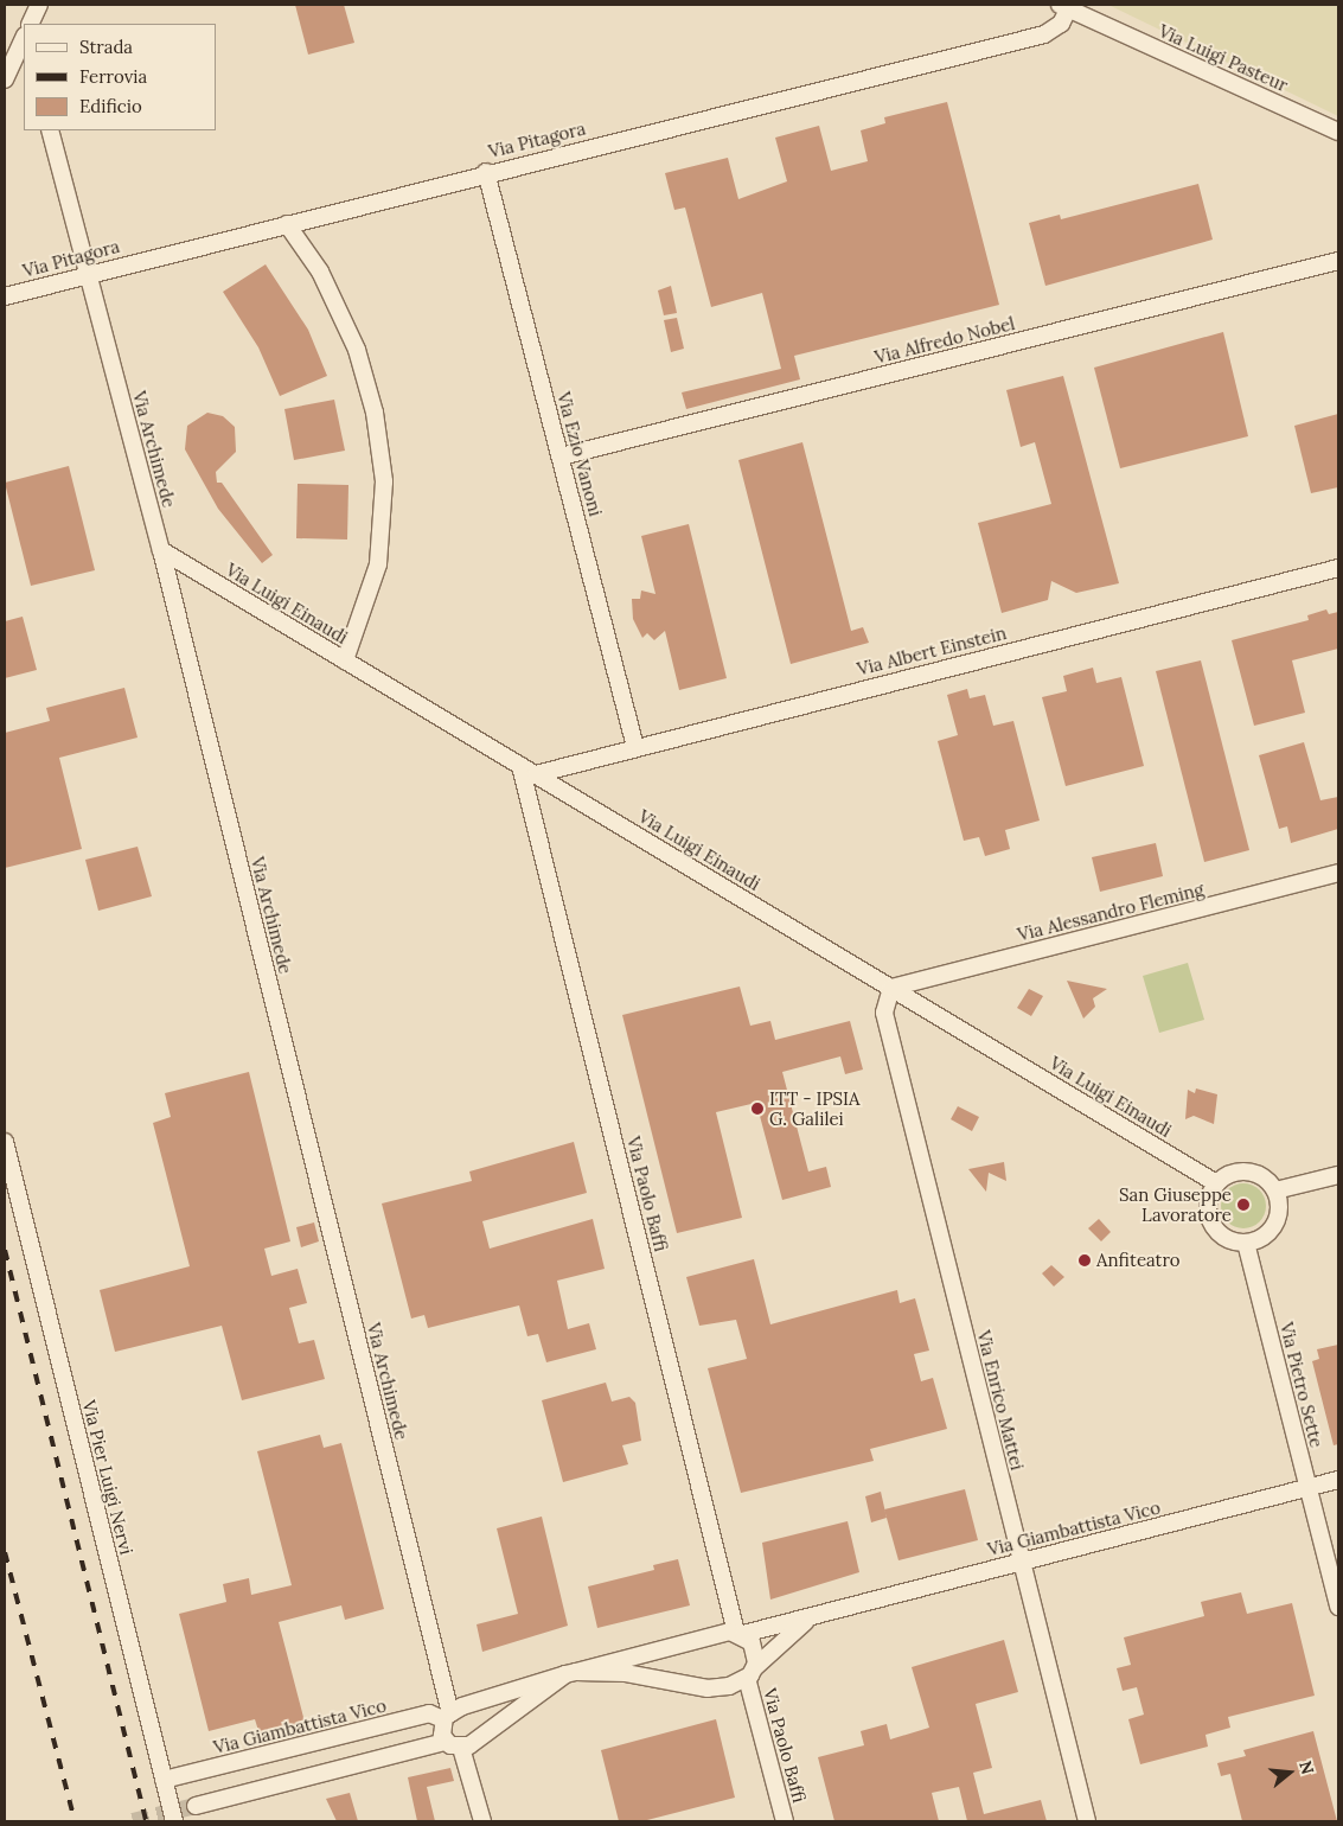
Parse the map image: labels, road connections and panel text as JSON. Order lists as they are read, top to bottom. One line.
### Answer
{"streets":{"street":["Via Luigi Pasteur","Via Pitagora","Via Alfredo Nobel","Via Archimede","Via Ezio Vanoni","Via Luigi Einaudi","Via Albert Einstein","Via Alessandro Fleming","Via Paolo Baffi","Via Pietro Sette","Via Enrico Mattei","Via Pier Luigi Nervi","Via Giambattista Vico"]},"crossings":[["Via Luigi Pasteur","Via Pitagora"],["Via Pitagora","Via Archimede"],["Via Pitagora","Via Ezio Vanoni"],["Via Alfredo Nobel","Via Ezio Vanoni"],["Via Archimede","Via Luigi Einaudi"],["Via Archimede","Via Giambattista Vico"],["Via Ezio Vanoni","Via Albert Einstein"],["Via Luigi Einaudi","Via Albert Einstein"],["Via Luigi Einaudi","Via Alessandro Fleming"],["Via Luigi Einaudi","Via Paolo Baffi"],["Via Luigi Einaudi","Via Pietro Sette"],["Via Luigi Einaudi","Via Enrico Mattei"],["Via Alessandro Fleming","Via Enrico Mattei"],["Via Paolo Baffi","Via Giambattista Vico"],["Via Pietro Sette","Via Giambattista Vico"],["Via Enrico Mattei","Via Giambattista Vico"],["Via Pier Luigi Nervi","Via Giambattista Vico"]],"places":["ITT - IPSIA G. Galilei","San Giuseppe Lavoratore","Anfiteatro"],"legend":["Strada","Ferrovia","Edificio"],"north":"right"}
